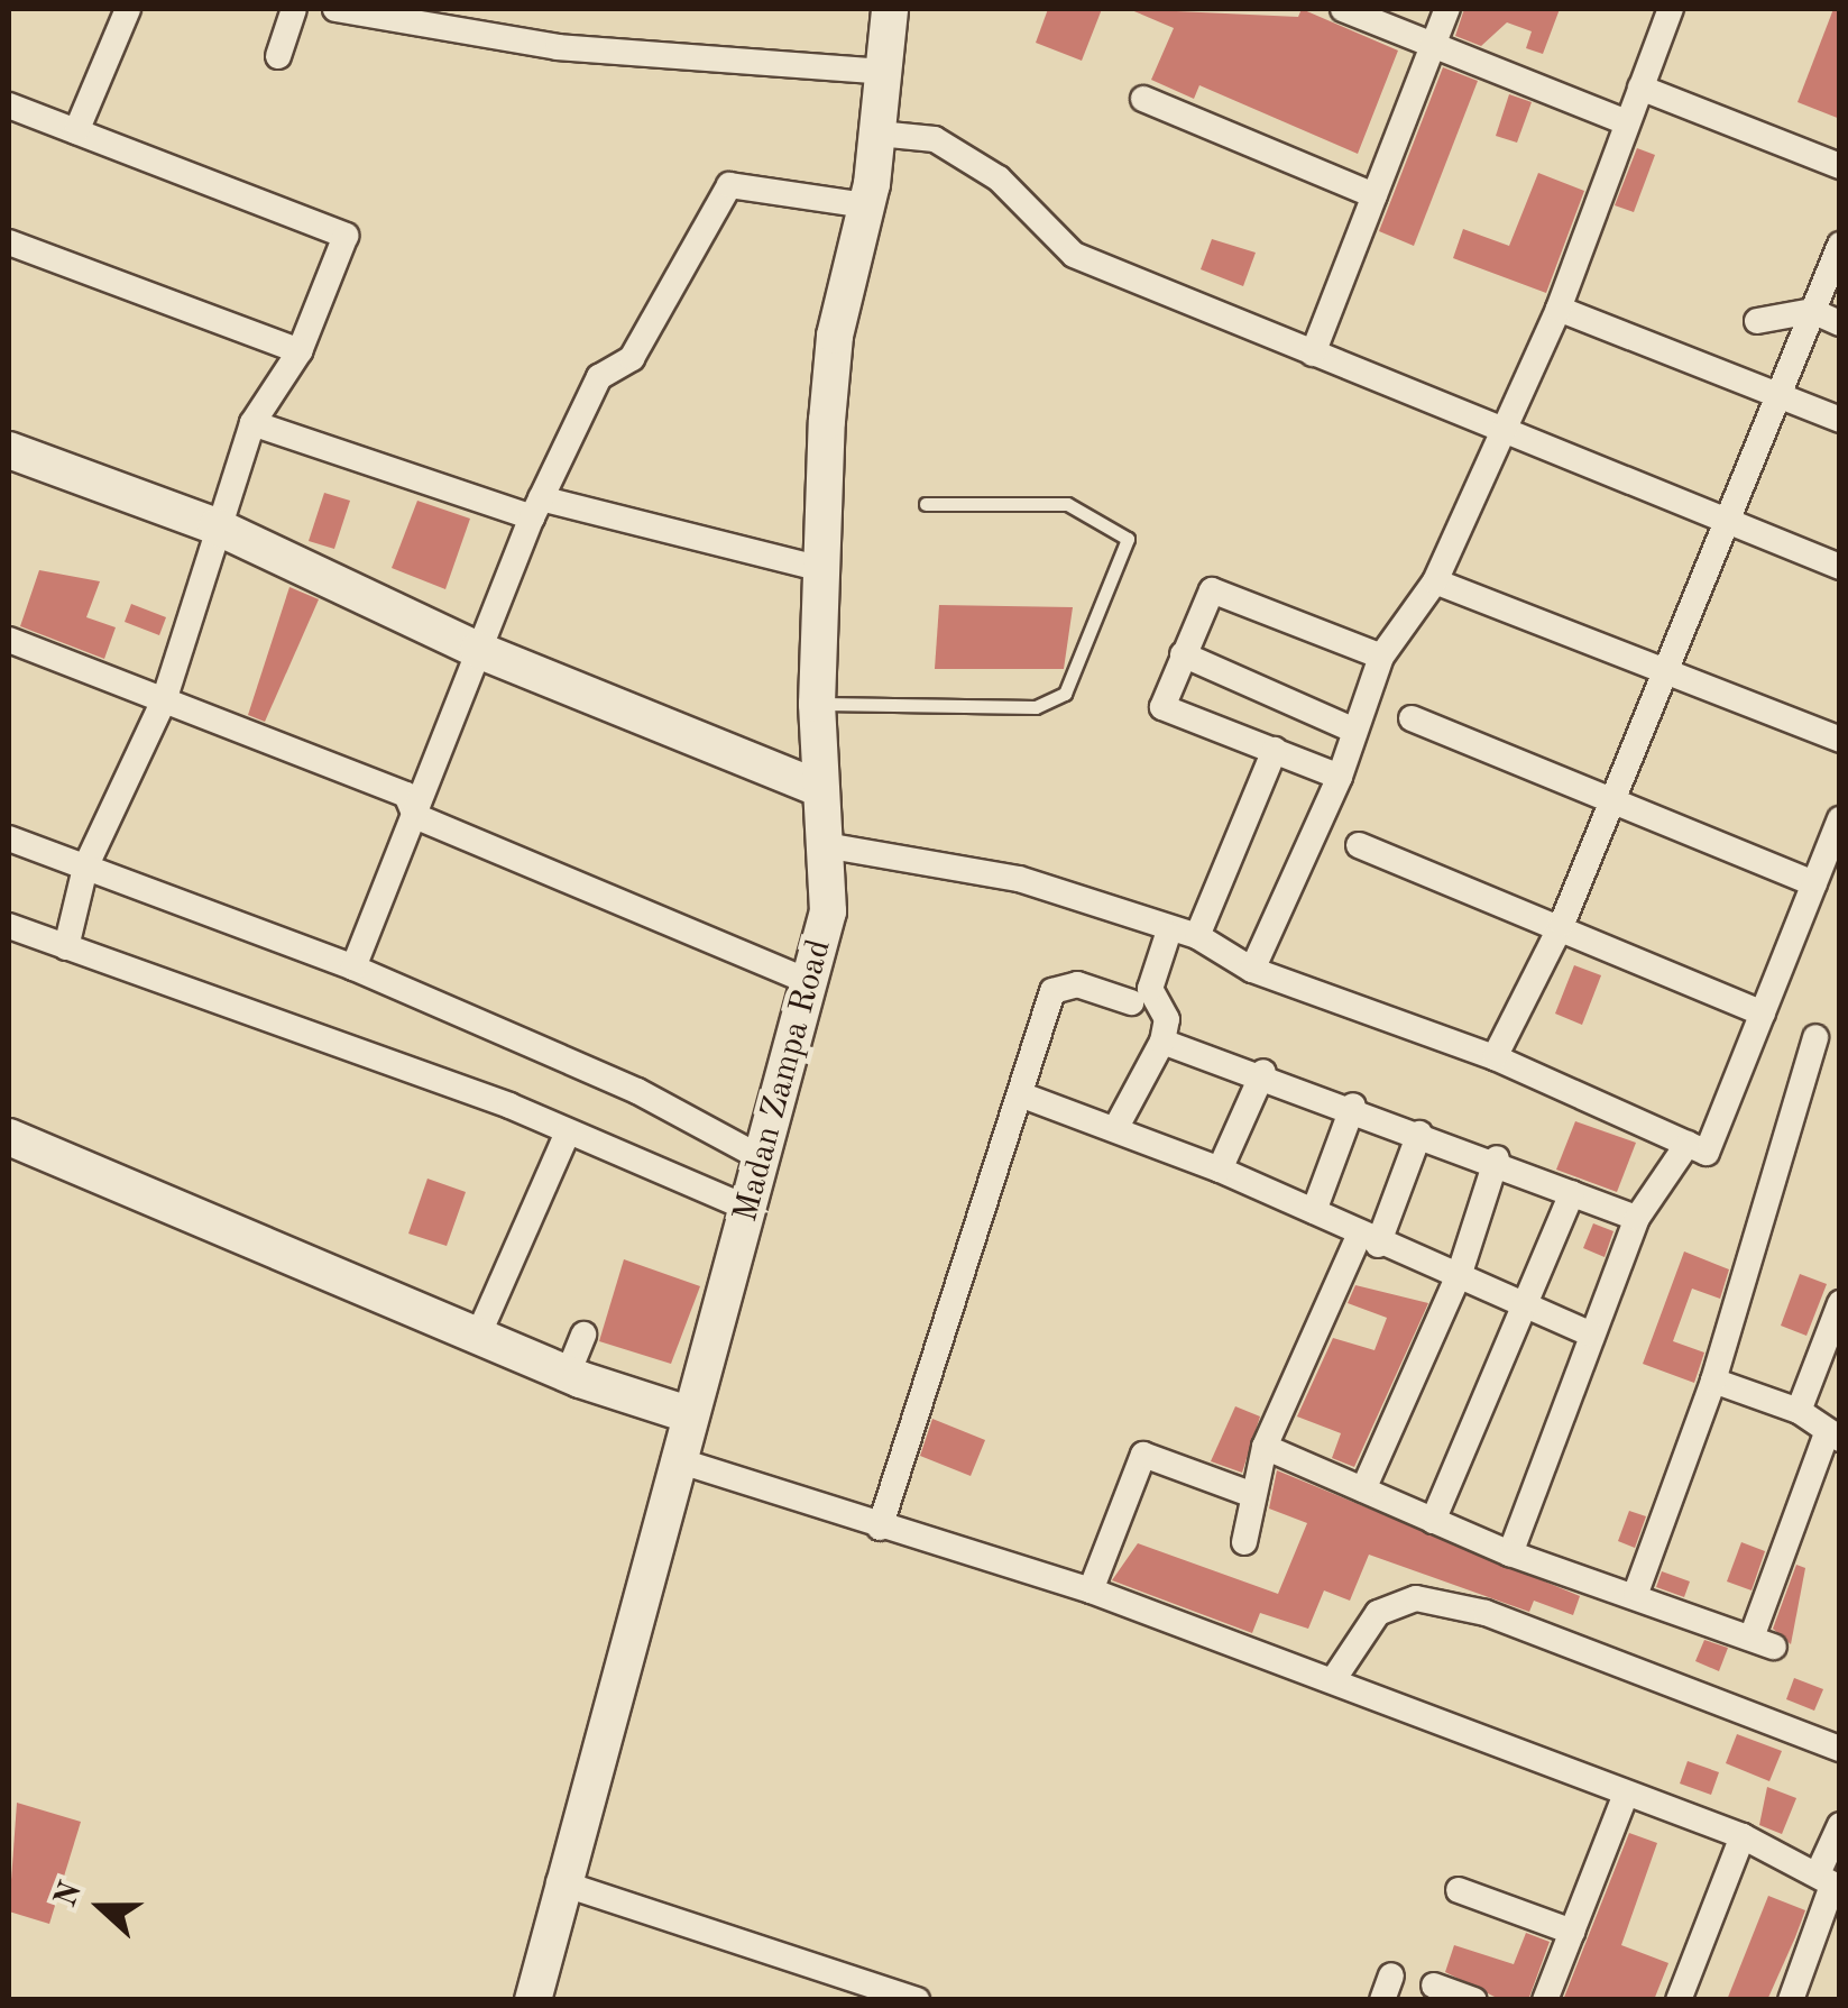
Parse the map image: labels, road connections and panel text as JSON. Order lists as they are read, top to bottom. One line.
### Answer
{"streets":{"main road":["Madan Zampa Road"]},"north":"left"}
